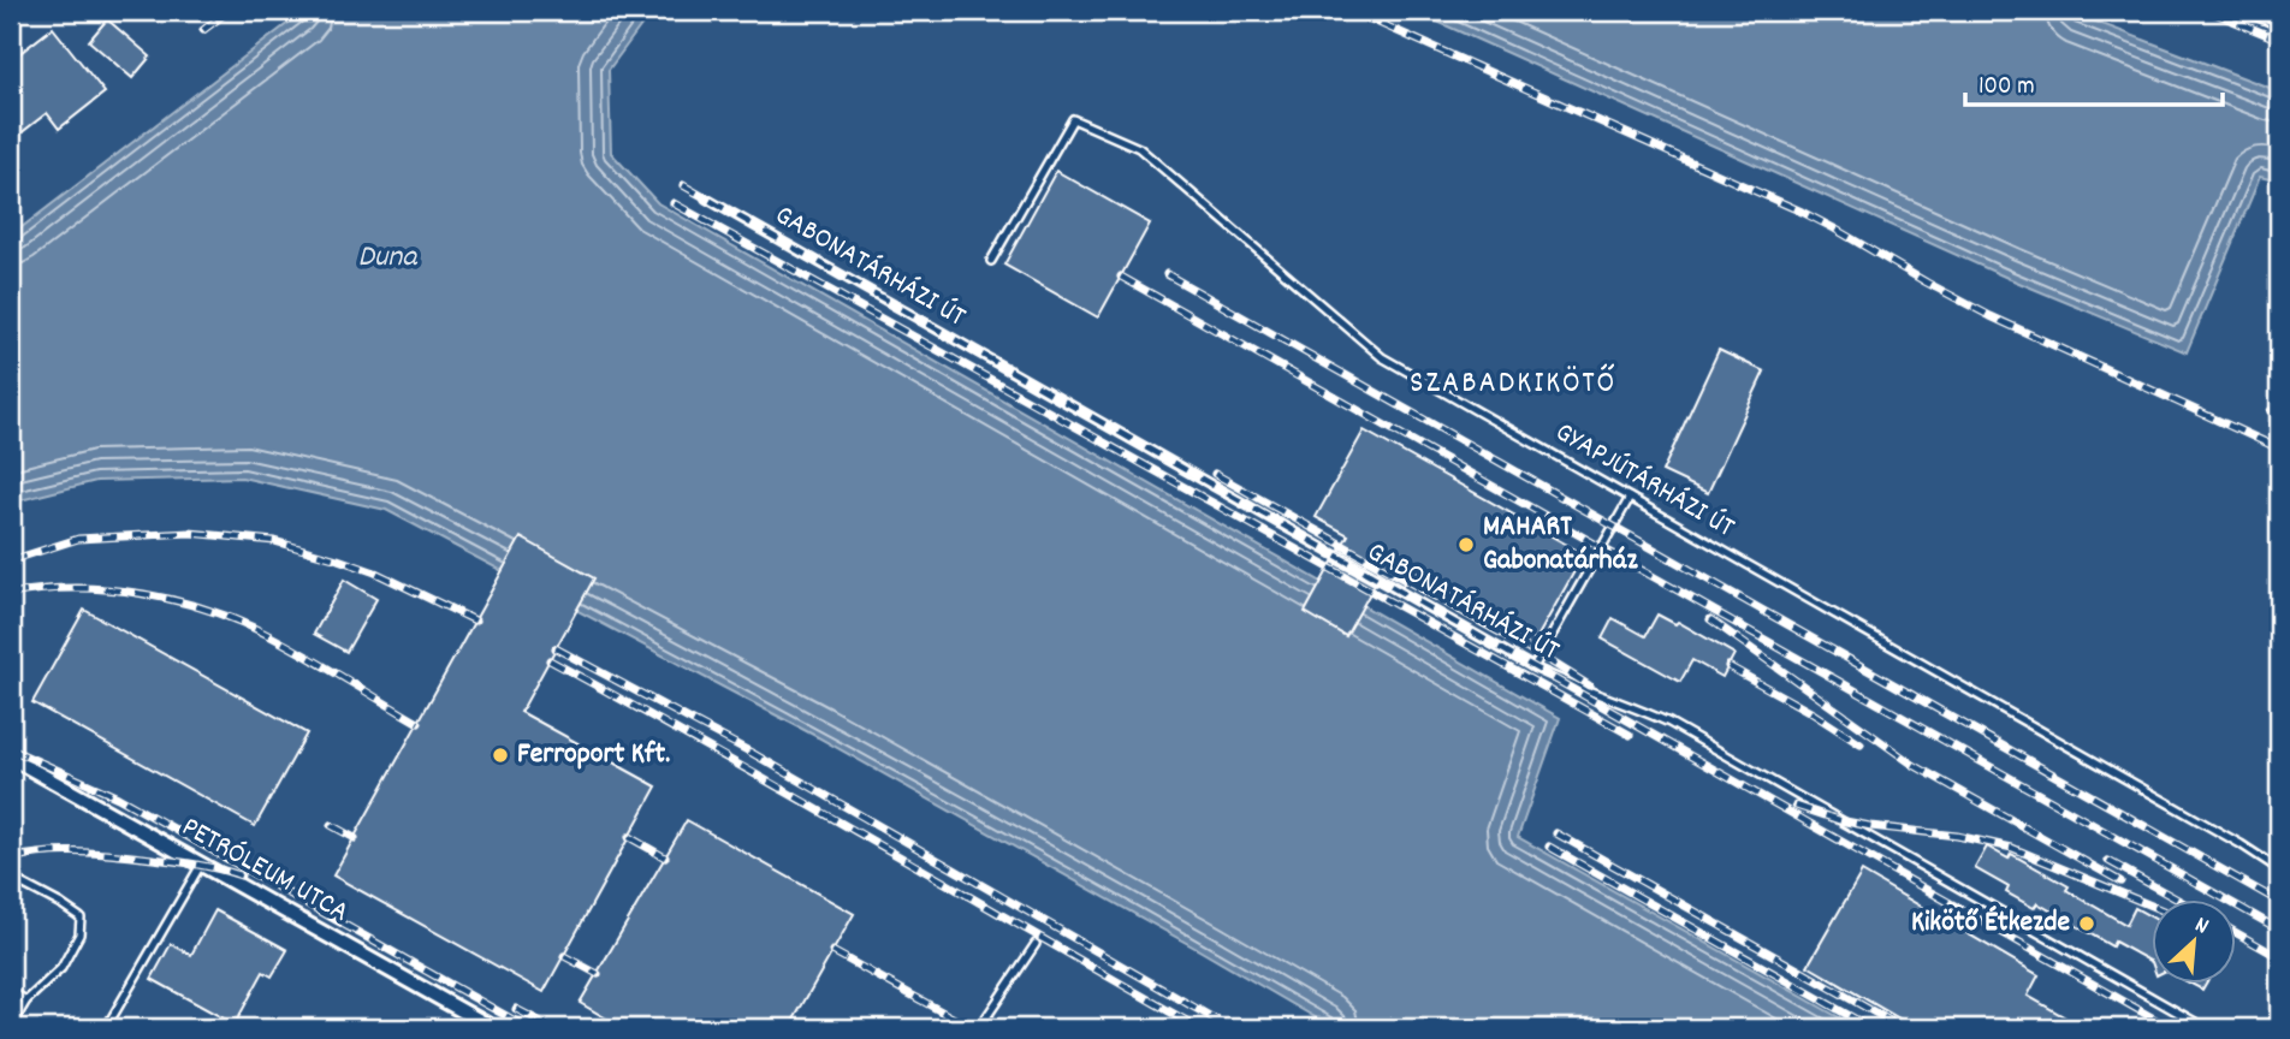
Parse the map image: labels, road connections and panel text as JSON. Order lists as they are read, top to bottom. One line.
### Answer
{"streets":{"street":["PETRÓLEUM UTCA"],"lane":["GABONATÁRHÁZI ÚT","GYAPJÚTÁRHÁZI ÚT"]},"districts":["SZABADKIKÖTŐ"],"water":["Duna"],"places":["MAHART Gabonatárház","Ferroport Kft.","Kikötő Étkezde"],"scale_bar":"100 m","north":"top right"}
